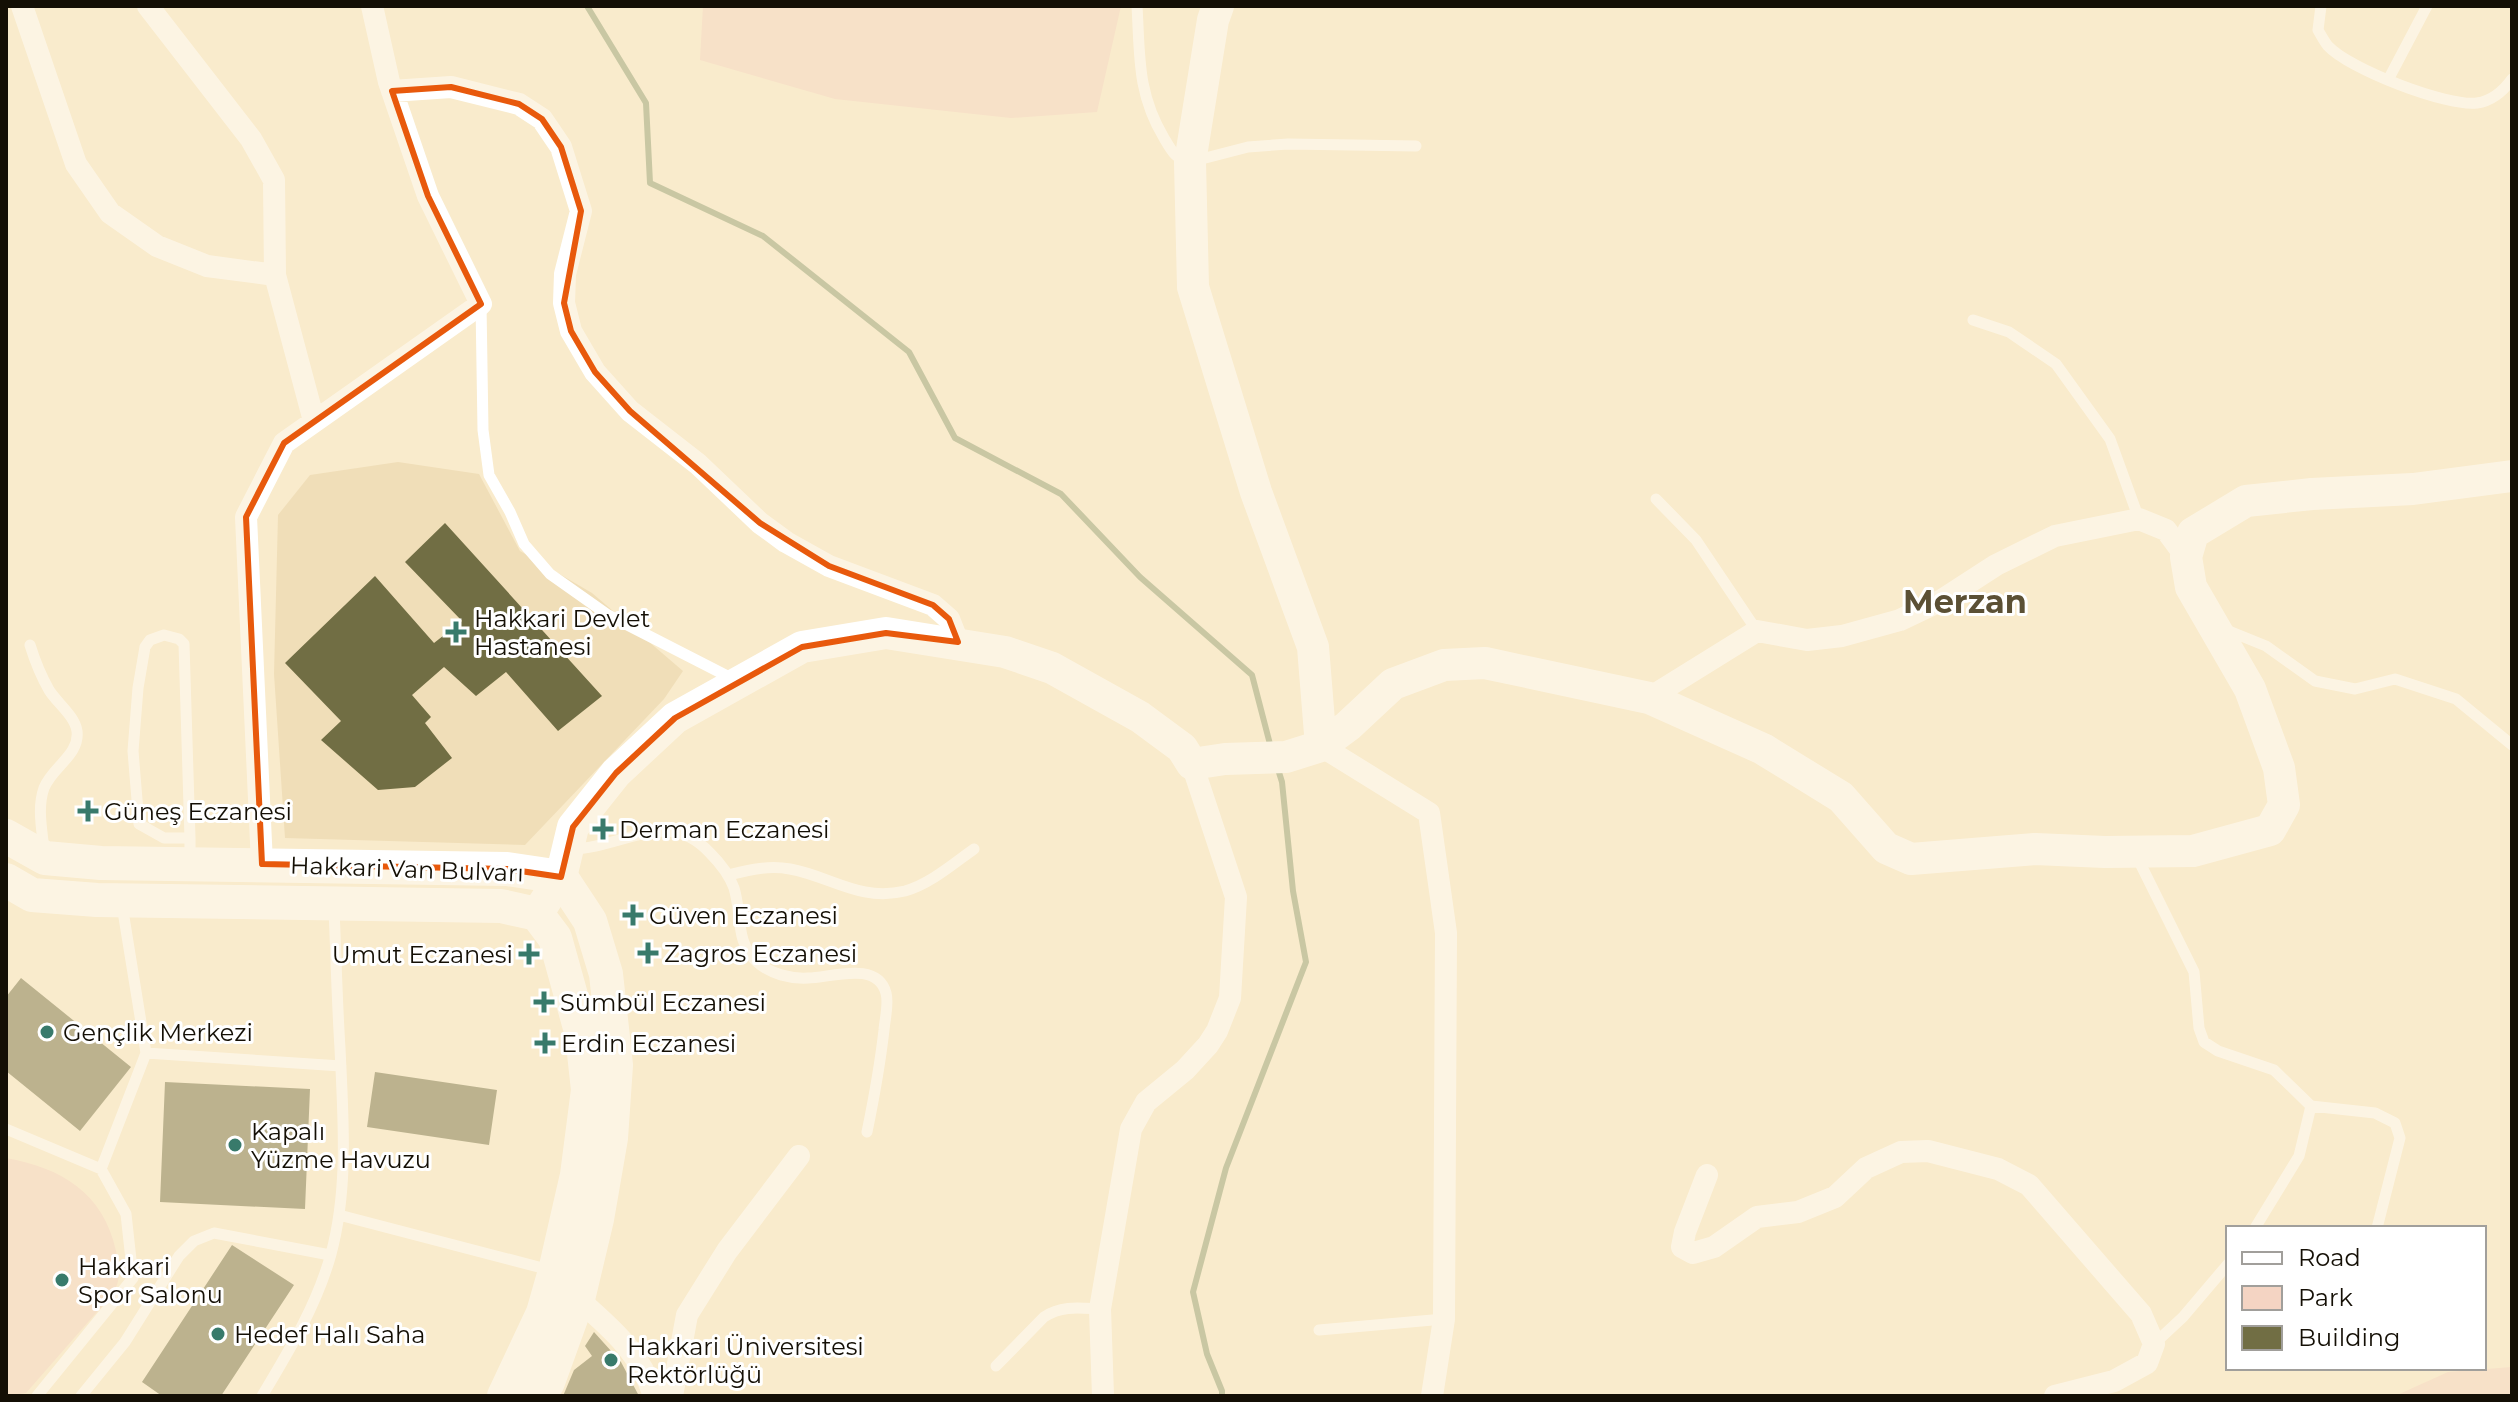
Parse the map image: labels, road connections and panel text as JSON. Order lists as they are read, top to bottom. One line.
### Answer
{"streets":{"main road":["Hakkari Van Bulvarı"]},"districts":["Merzan"],"places":{"health":["Hakkari Devlet Hastanesi","Güneş Eczanesi","Derman Eczanesi","Güven Eczanesi","Zagros Eczanesi","Umut Eczanesi","Sümbül Eczanesi","Erdin Eczanesi"],"other":["Gençlik Merkezi","Kapalı Yüzme Havuzu","Hakkari Spor Salonu","Hedef Halı Saha","Hakkari Üniversitesi Rektörlüğü"]},"legend":["Road","Park","Building"]}
